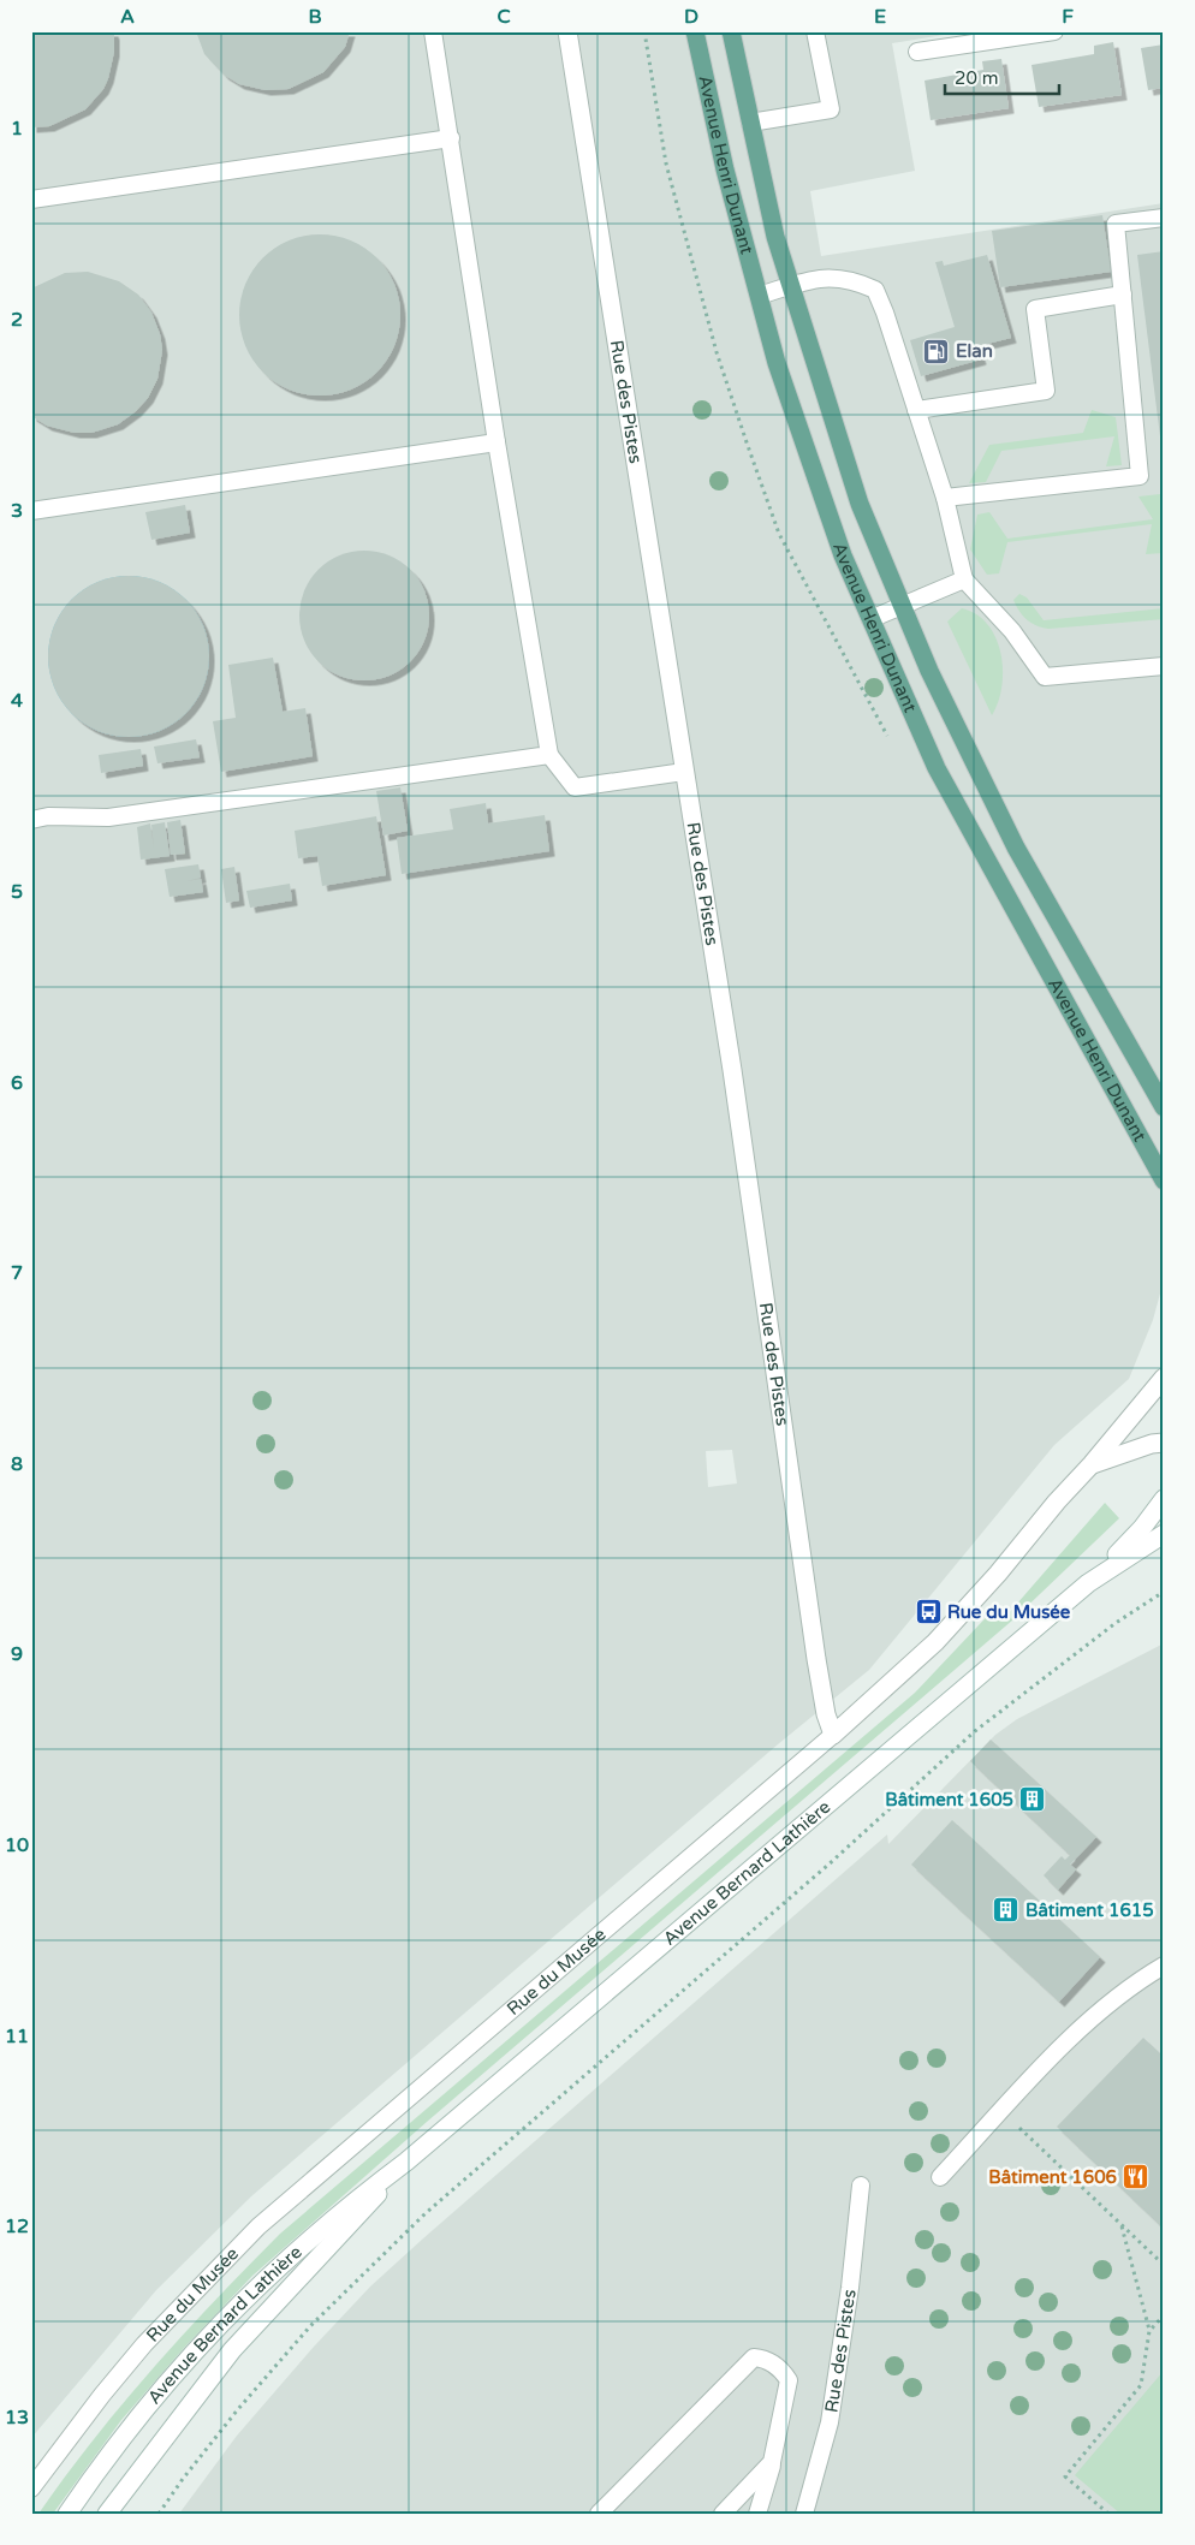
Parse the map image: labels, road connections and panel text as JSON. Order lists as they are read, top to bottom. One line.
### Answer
{"streets":{"main road":["Avenue Henri Dunant"],"street":["Rue des Pistes","Avenue Bernard Lathière","Rue du Musée"]},"crossings":[["Rue des Pistes","Rue du Musée"]],"places":{"fuel station":["Elan"],"bus stop":["Rue du Musée"],"building":["Bâtiment 1605","Bâtiment 1615"],"restaurant":["Bâtiment 1606"]},"scale_bar":"20 m","grid":{"columns":["A","B","C","D","E","F"],"rows":["1","2","3","4","5","6","7","8","9","10","11","12","13"]}}
